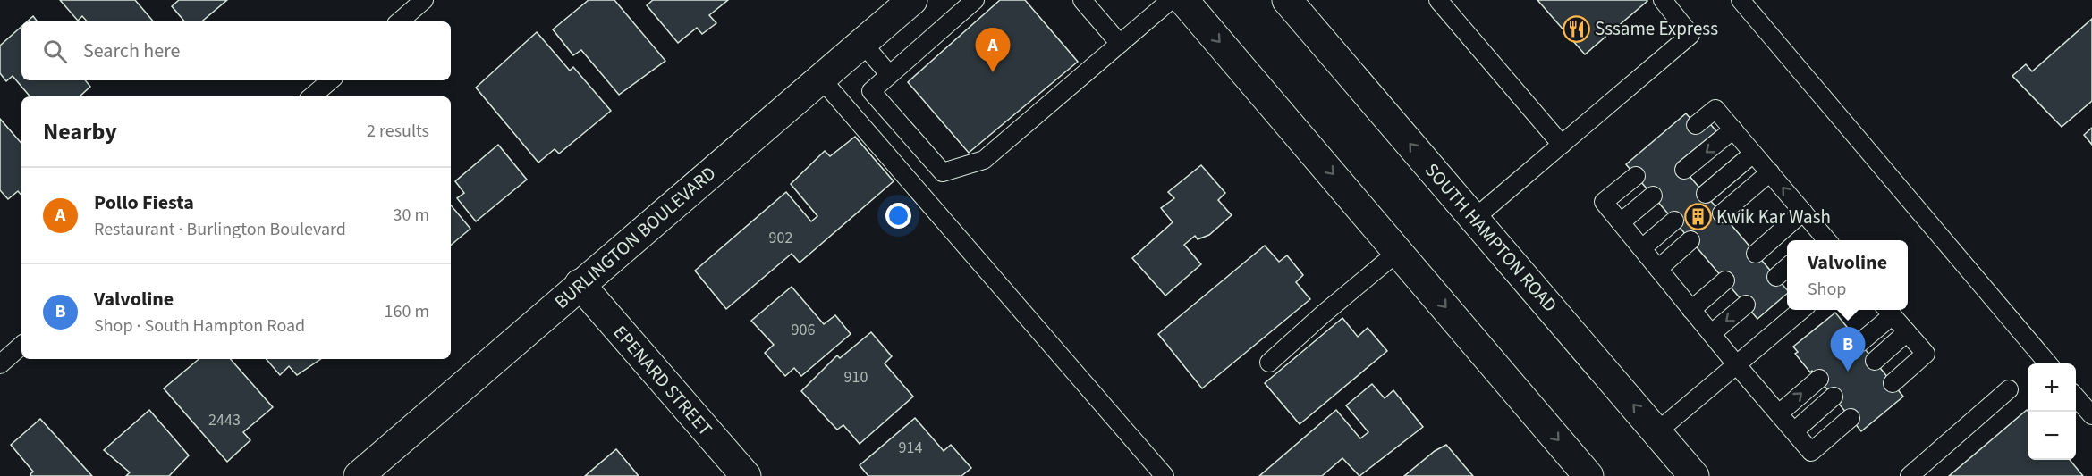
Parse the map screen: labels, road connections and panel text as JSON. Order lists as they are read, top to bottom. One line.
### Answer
{"streets":{"main road":["BURLINGTON BOULEVARD","SOUTH HAMPTON ROAD","EPENARD STREET"]},"crossings":[["BURLINGTON BOULEVARD","EPENARD STREET"]],"places":{"restaurant":["Sssame Express"],"building":["Kwik Kar Wash"]},"house_numbers":["902","906","910","2443","914"],"page":{"search":"Search here","pins":["A","B"],"heading":["Nearby","2 results"],"list":[{"mark":"A","name":"Pollo Fiesta","note":"Restaurant · Burlington Boulevard","value":"30 m"},{"mark":"B","name":"Valvoline","note":"Shop · South Hampton Road","value":"160 m"}],"popup":["Valvoline","Shop"],"map_buttons":["+","−"]}}
